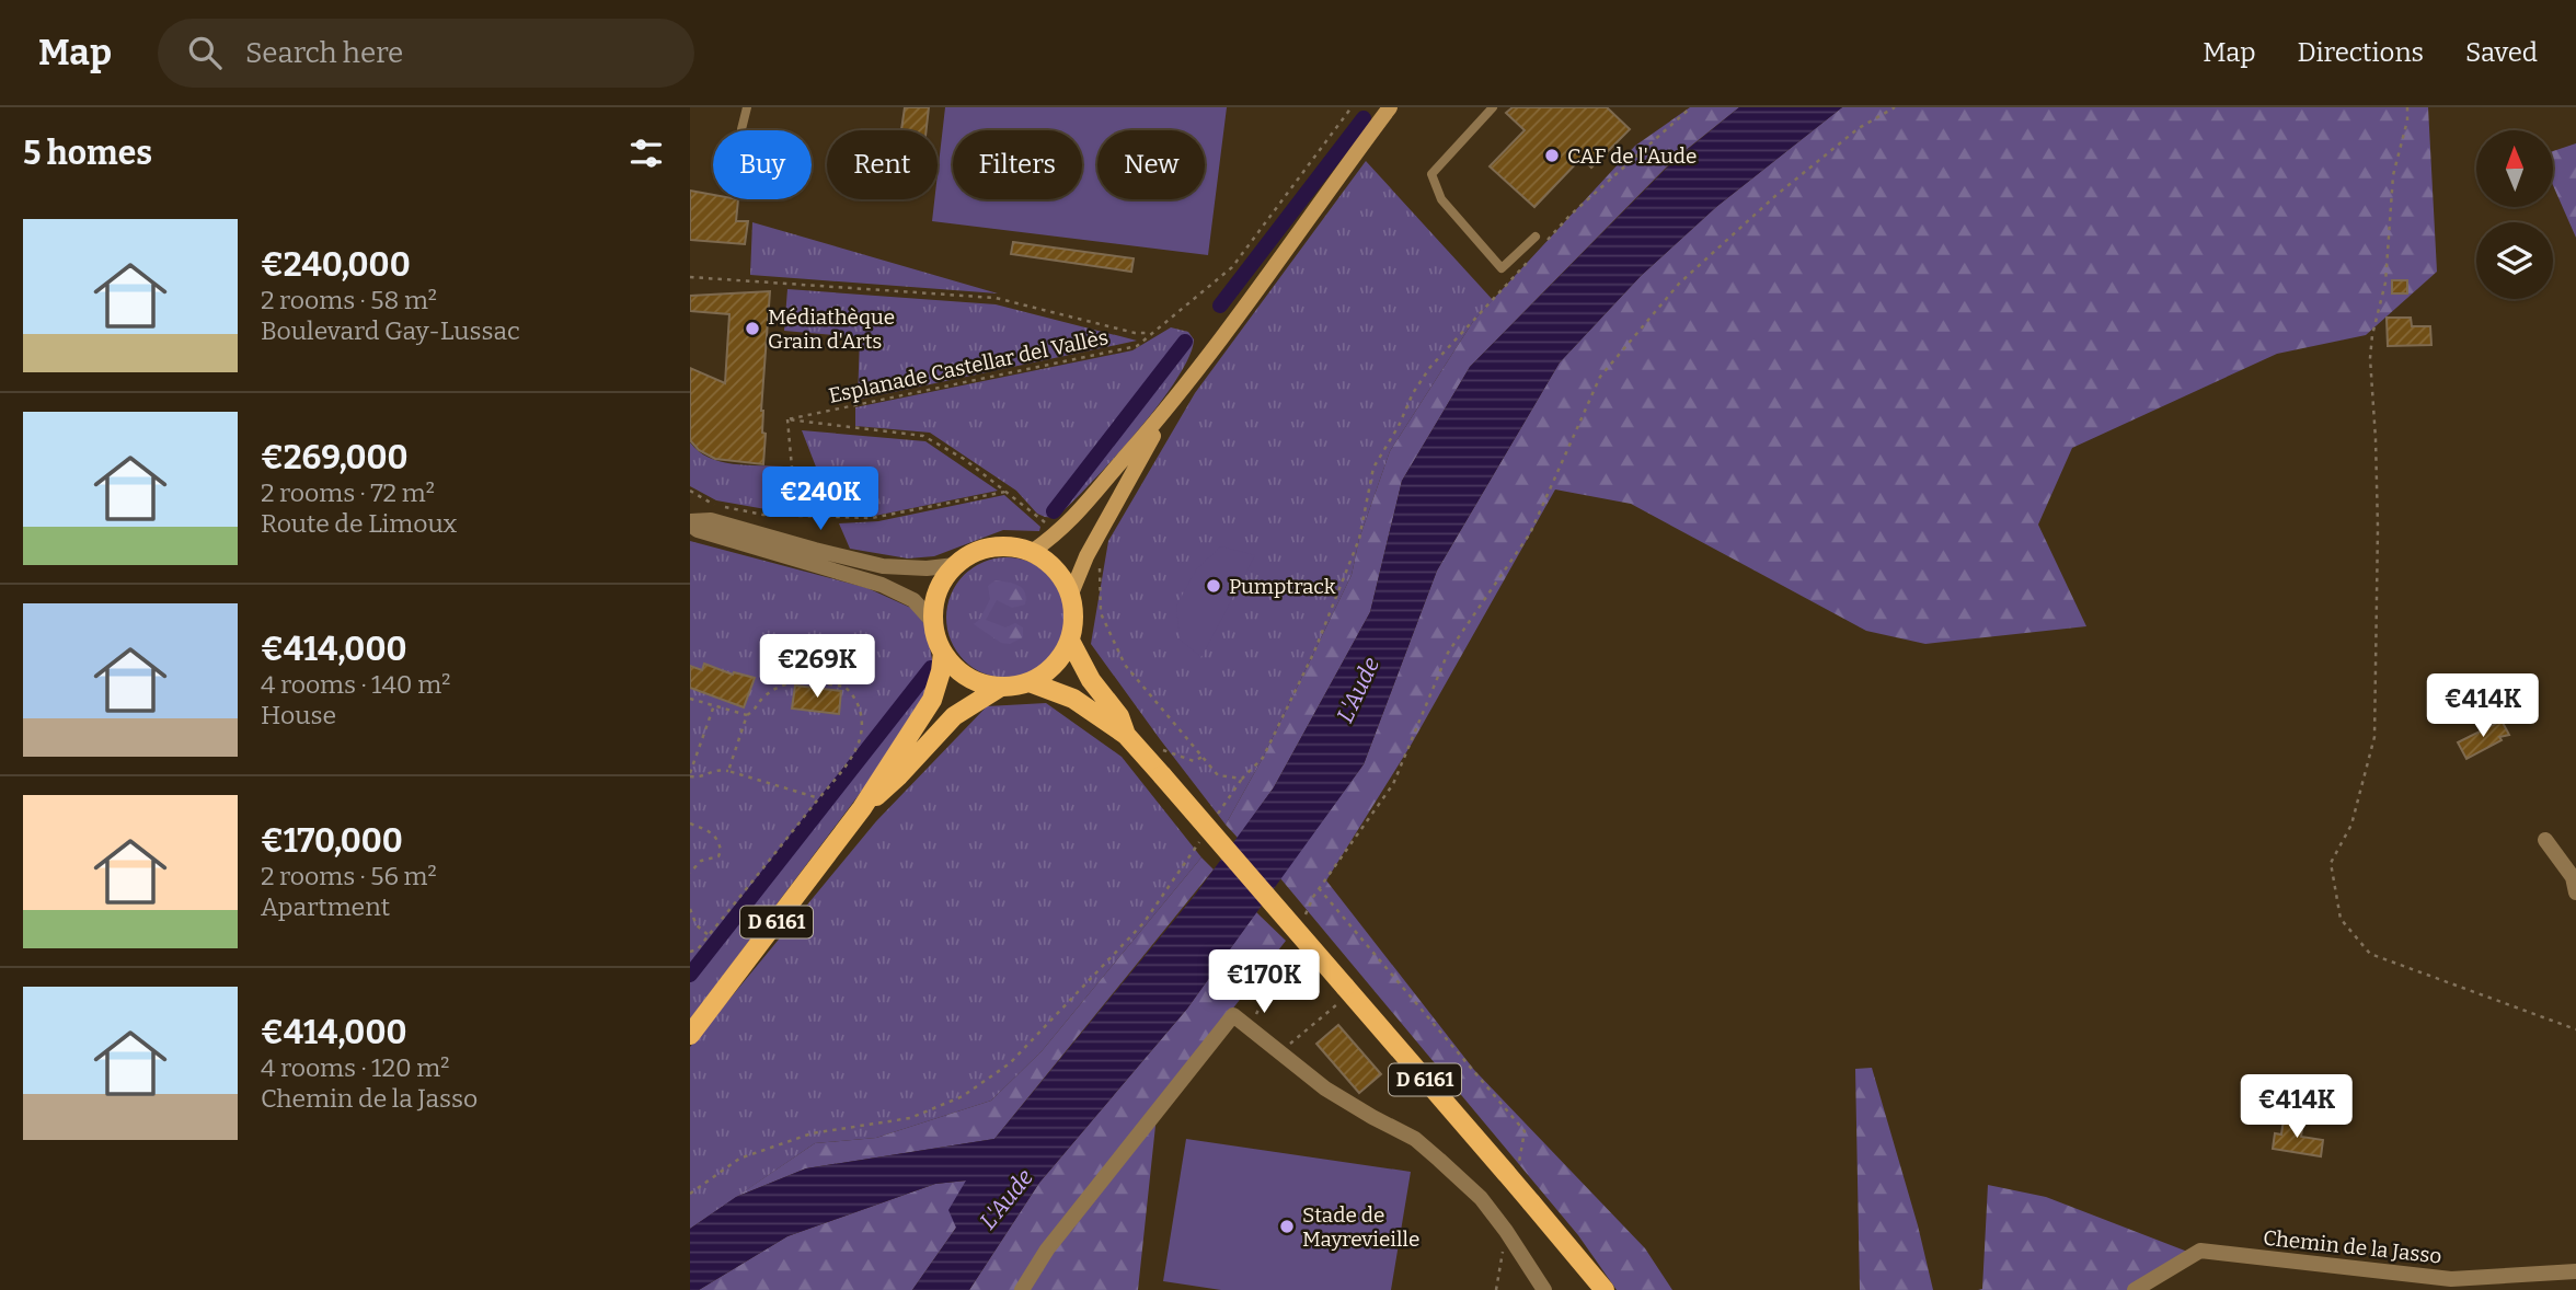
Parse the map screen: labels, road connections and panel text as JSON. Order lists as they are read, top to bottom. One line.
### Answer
{"streets":{"main road":["D 6161"],"street":["Chemin de la Jasso"],"path":["Esplanade Castellar del Vallès"]},"water":["L'Aude"],"places":["CAF de l'Aude","Médiathèque Grain d'Arts","Pumptrack","Stade de Mayrevieille"],"north":"top","page":{"header":"Map","search":"Search here","nav":["Map","Directions","Saved"],"heading":"5 homes","chip":["Buy","Rent","Filters","New"],"list":[{"name":"€240,000","note":"2 rooms · 58 m² · Boulevard Gay-Lussac"},{"name":"€269,000","note":"2 rooms · 72 m² · Route de Limoux"},{"name":"€414,000","note":"4 rooms · 140 m² · House"},{"name":"€170,000","note":"2 rooms · 56 m² · Apartment"},{"name":"€414,000","note":"4 rooms · 120 m² · Chemin de la Jasso"}],"price":["€240K","€269K","€414K","€170K","€414K"]}}
